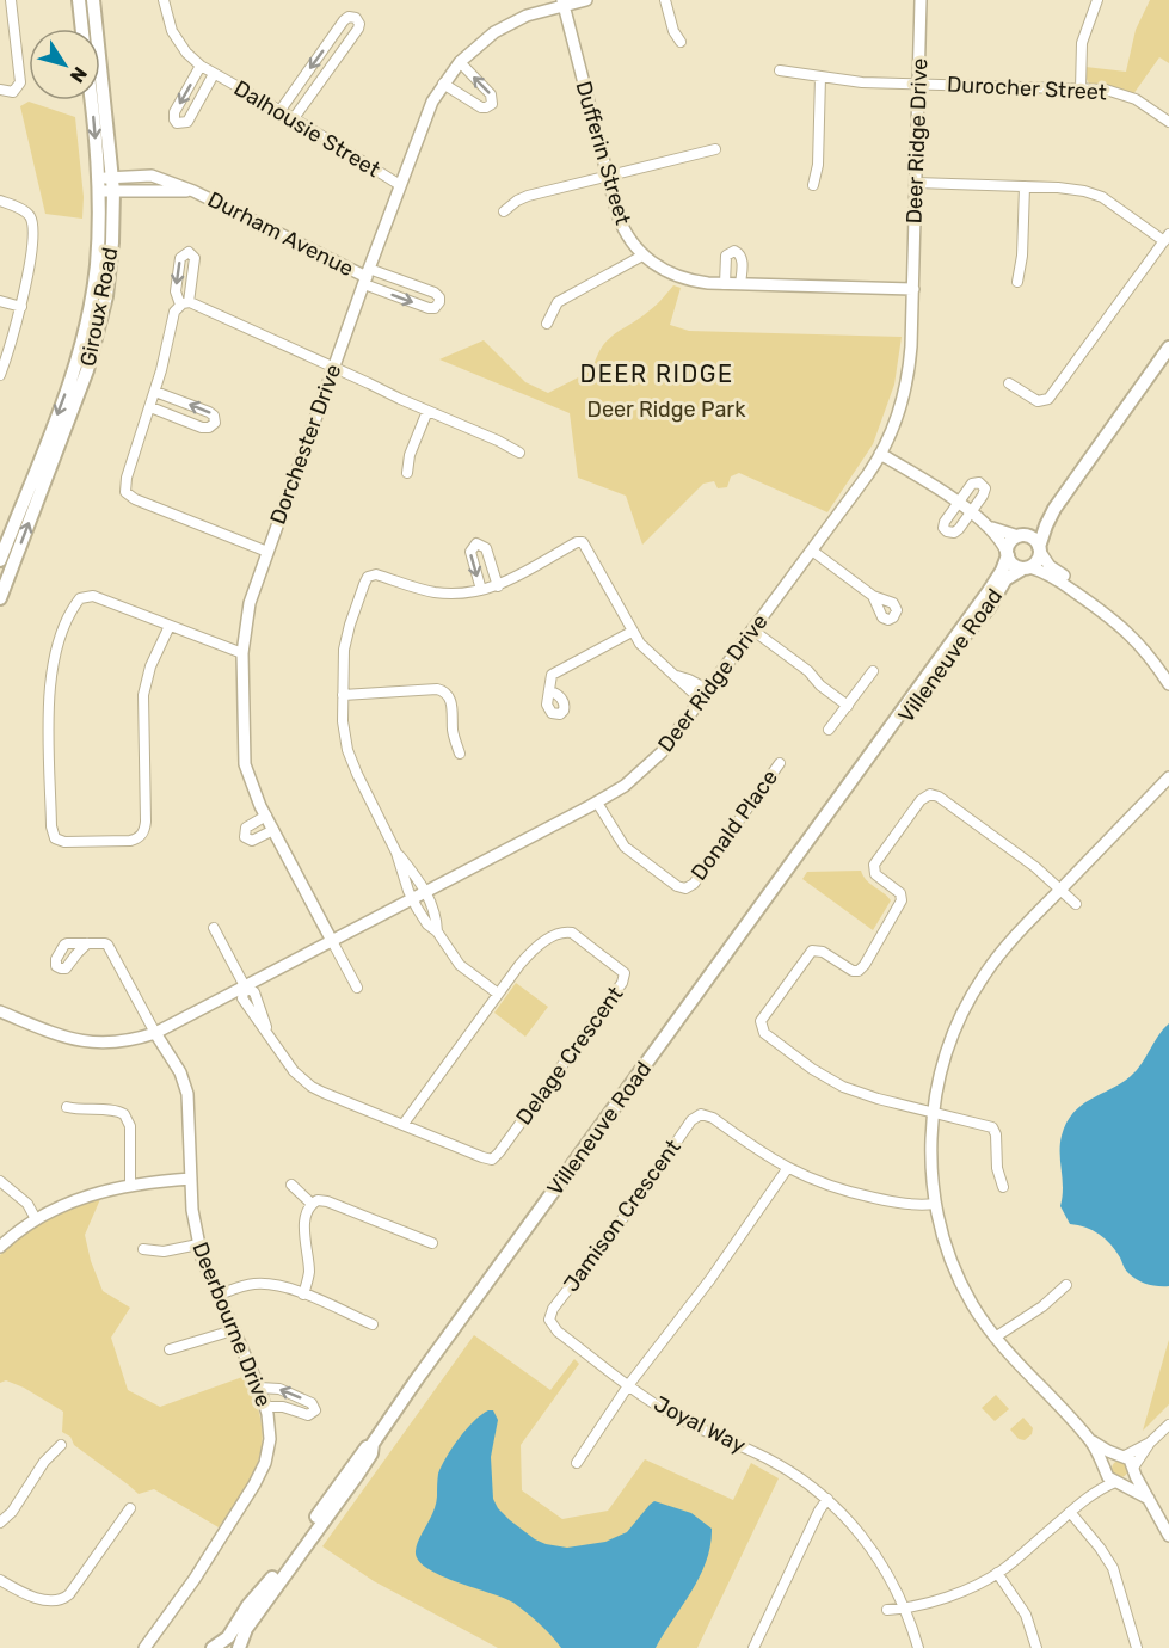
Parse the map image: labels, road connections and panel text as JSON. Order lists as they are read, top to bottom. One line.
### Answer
{"streets":{"main road":["Giroux Road","Villeneuve Road"],"street":["Durocher Street","Dalhousie Street","Deer Ridge Drive","Dufferin Street","Durham Avenue","Dorchester Drive","Donald Place","Delage Crescent","Jamison Crescent","Deerbourne Drive","Joyal Way"]},"crossings":[["Durocher Street","Deer Ridge Drive"],["Dalhousie Street","Dorchester Drive"],["Deer Ridge Drive","Dufferin Street"],["Deer Ridge Drive","Dorchester Drive"],["Deer Ridge Drive","Donald Place"],["Deer Ridge Drive","Delage Crescent"],["Deer Ridge Drive","Deerbourne Drive"],["Dufferin Street","Dorchester Drive"],["Durham Avenue","Giroux Road"],["Durham Avenue","Dorchester Drive"],["Jamison Crescent","Joyal Way"]],"districts":["DEER RIDGE"],"parks":["Deer Ridge Park"],"north":"bottom right"}
